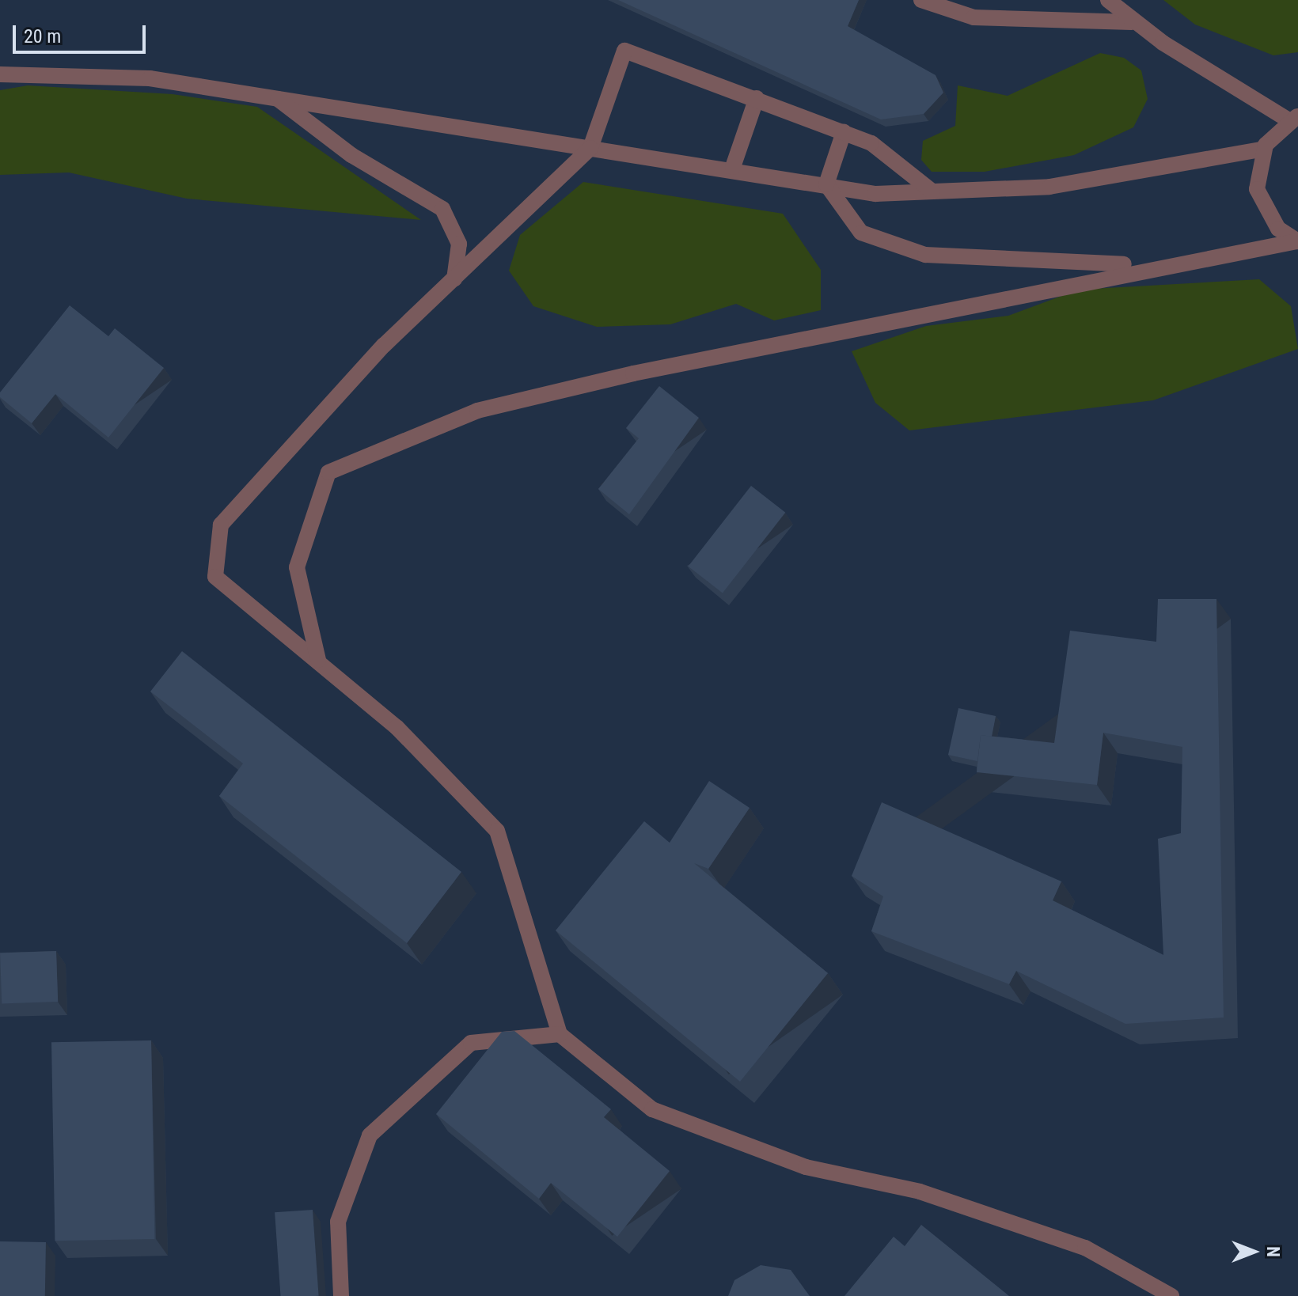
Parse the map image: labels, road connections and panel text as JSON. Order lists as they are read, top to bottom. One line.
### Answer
{"scale_bar":"20 m","north":"right"}
